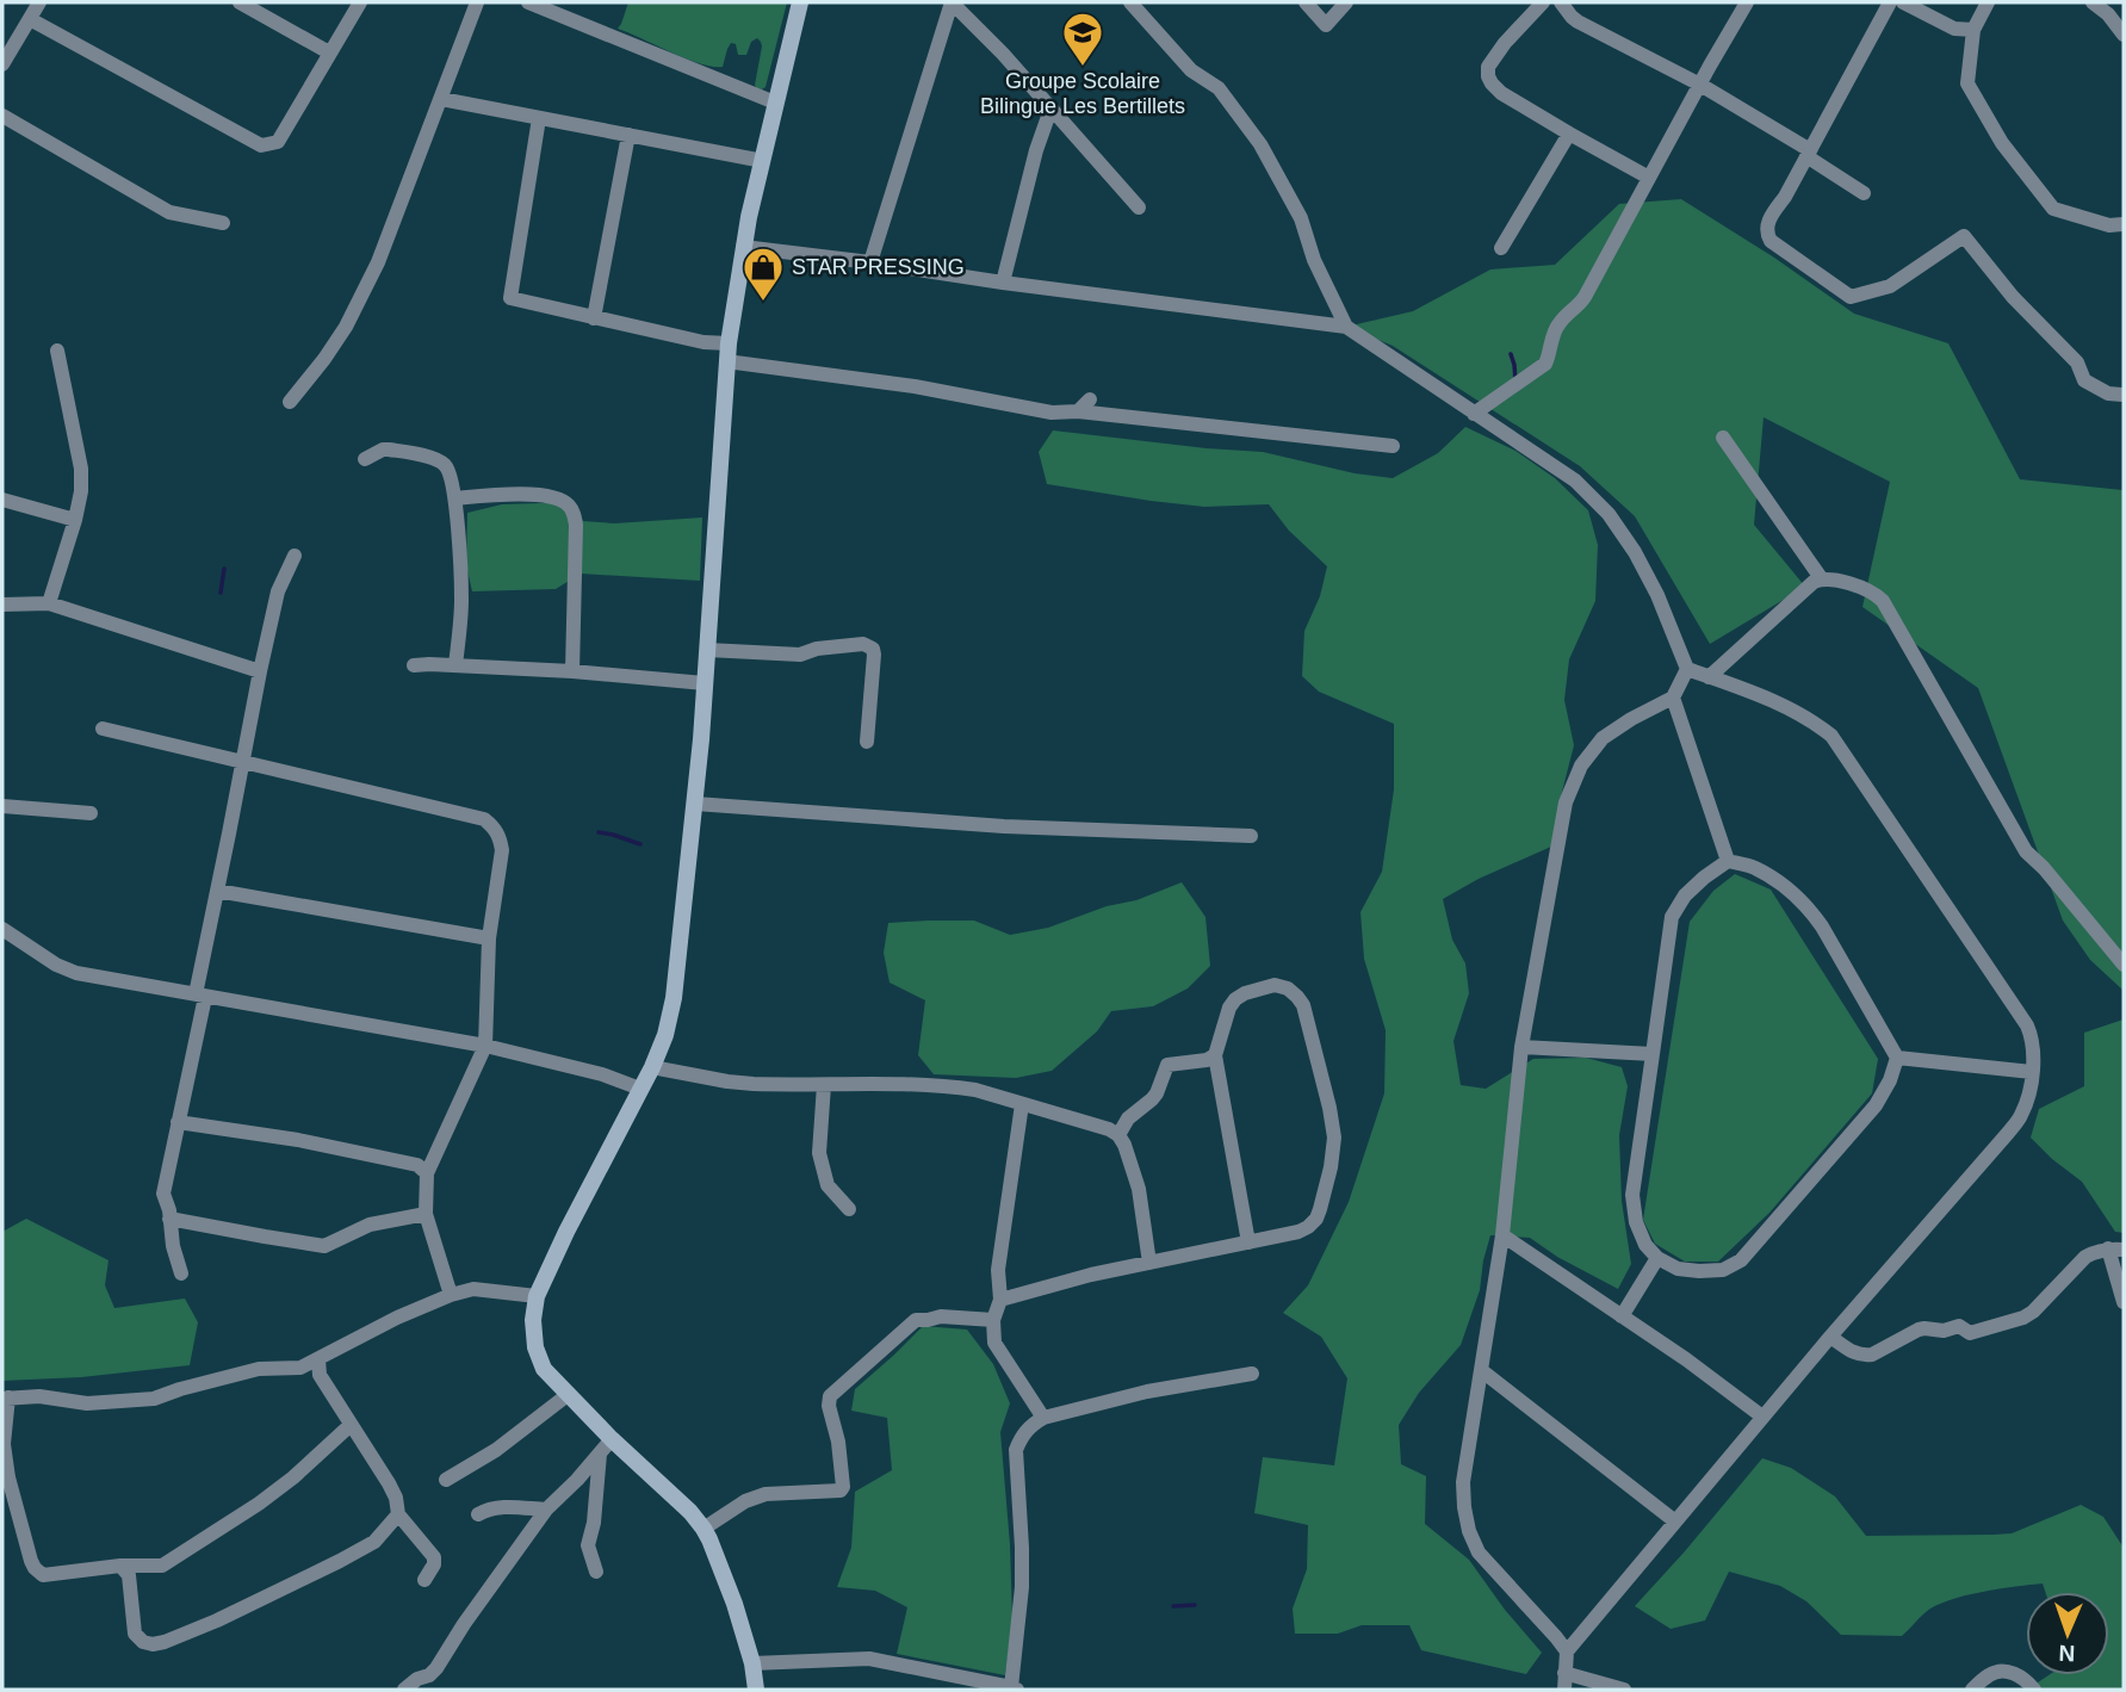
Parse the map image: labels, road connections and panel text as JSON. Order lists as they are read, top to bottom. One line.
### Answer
{"places":{"school or university":["Groupe Scolaire Bilingue Les Bertillets"],"shop":["STAR PRESSING"]},"north":"bottom"}
